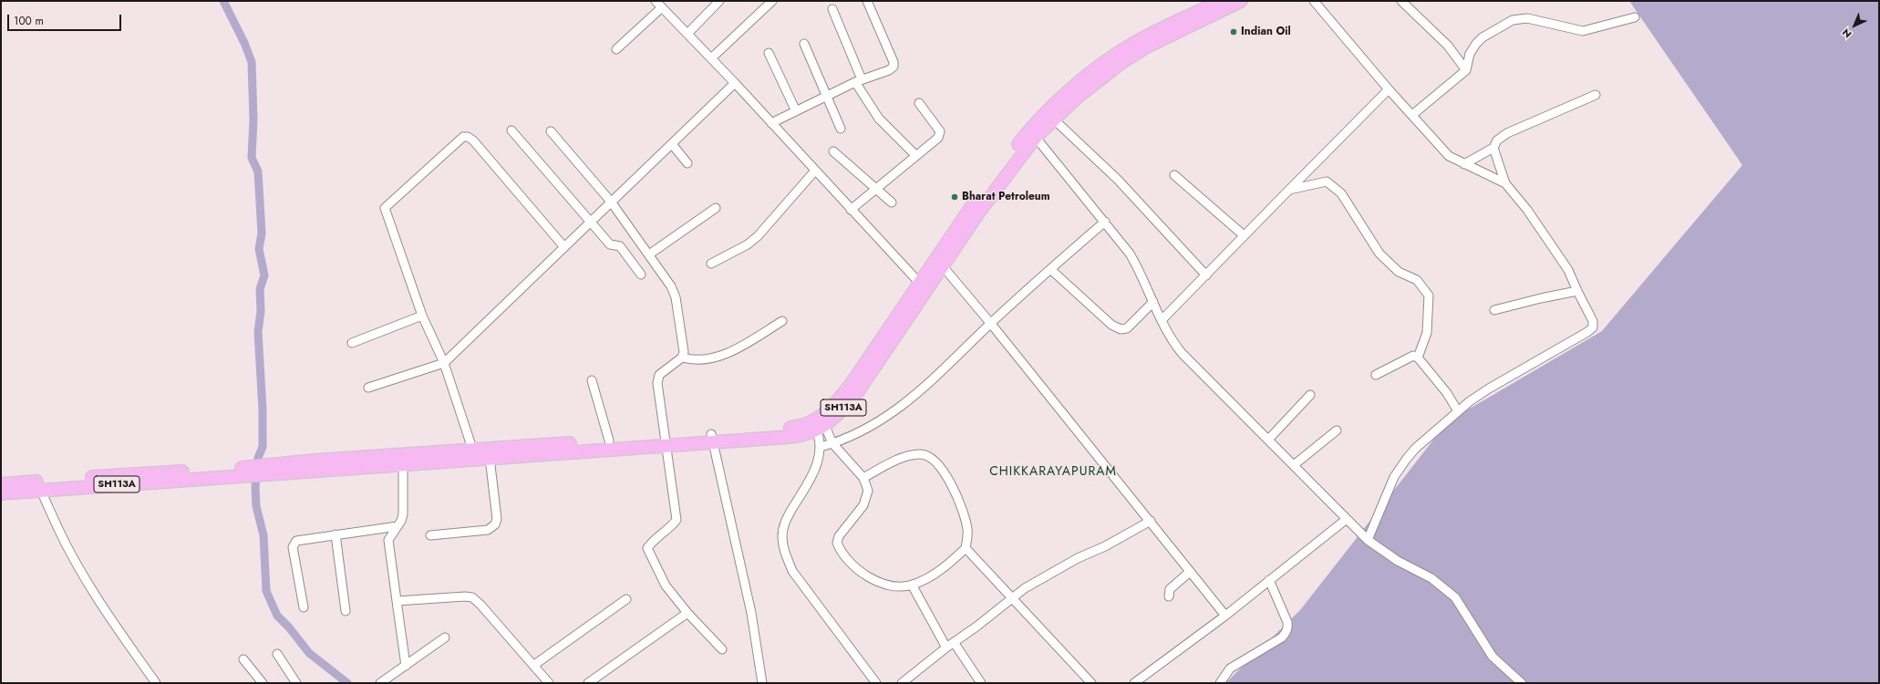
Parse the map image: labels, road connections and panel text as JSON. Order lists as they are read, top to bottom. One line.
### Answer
{"streets":{"main road":["SH113A"]},"districts":["CHIKKARAYAPURAM"],"places":["Indian Oil","Bharat Petroleum"],"scale_bar":"100 m","north":"bottom left"}
